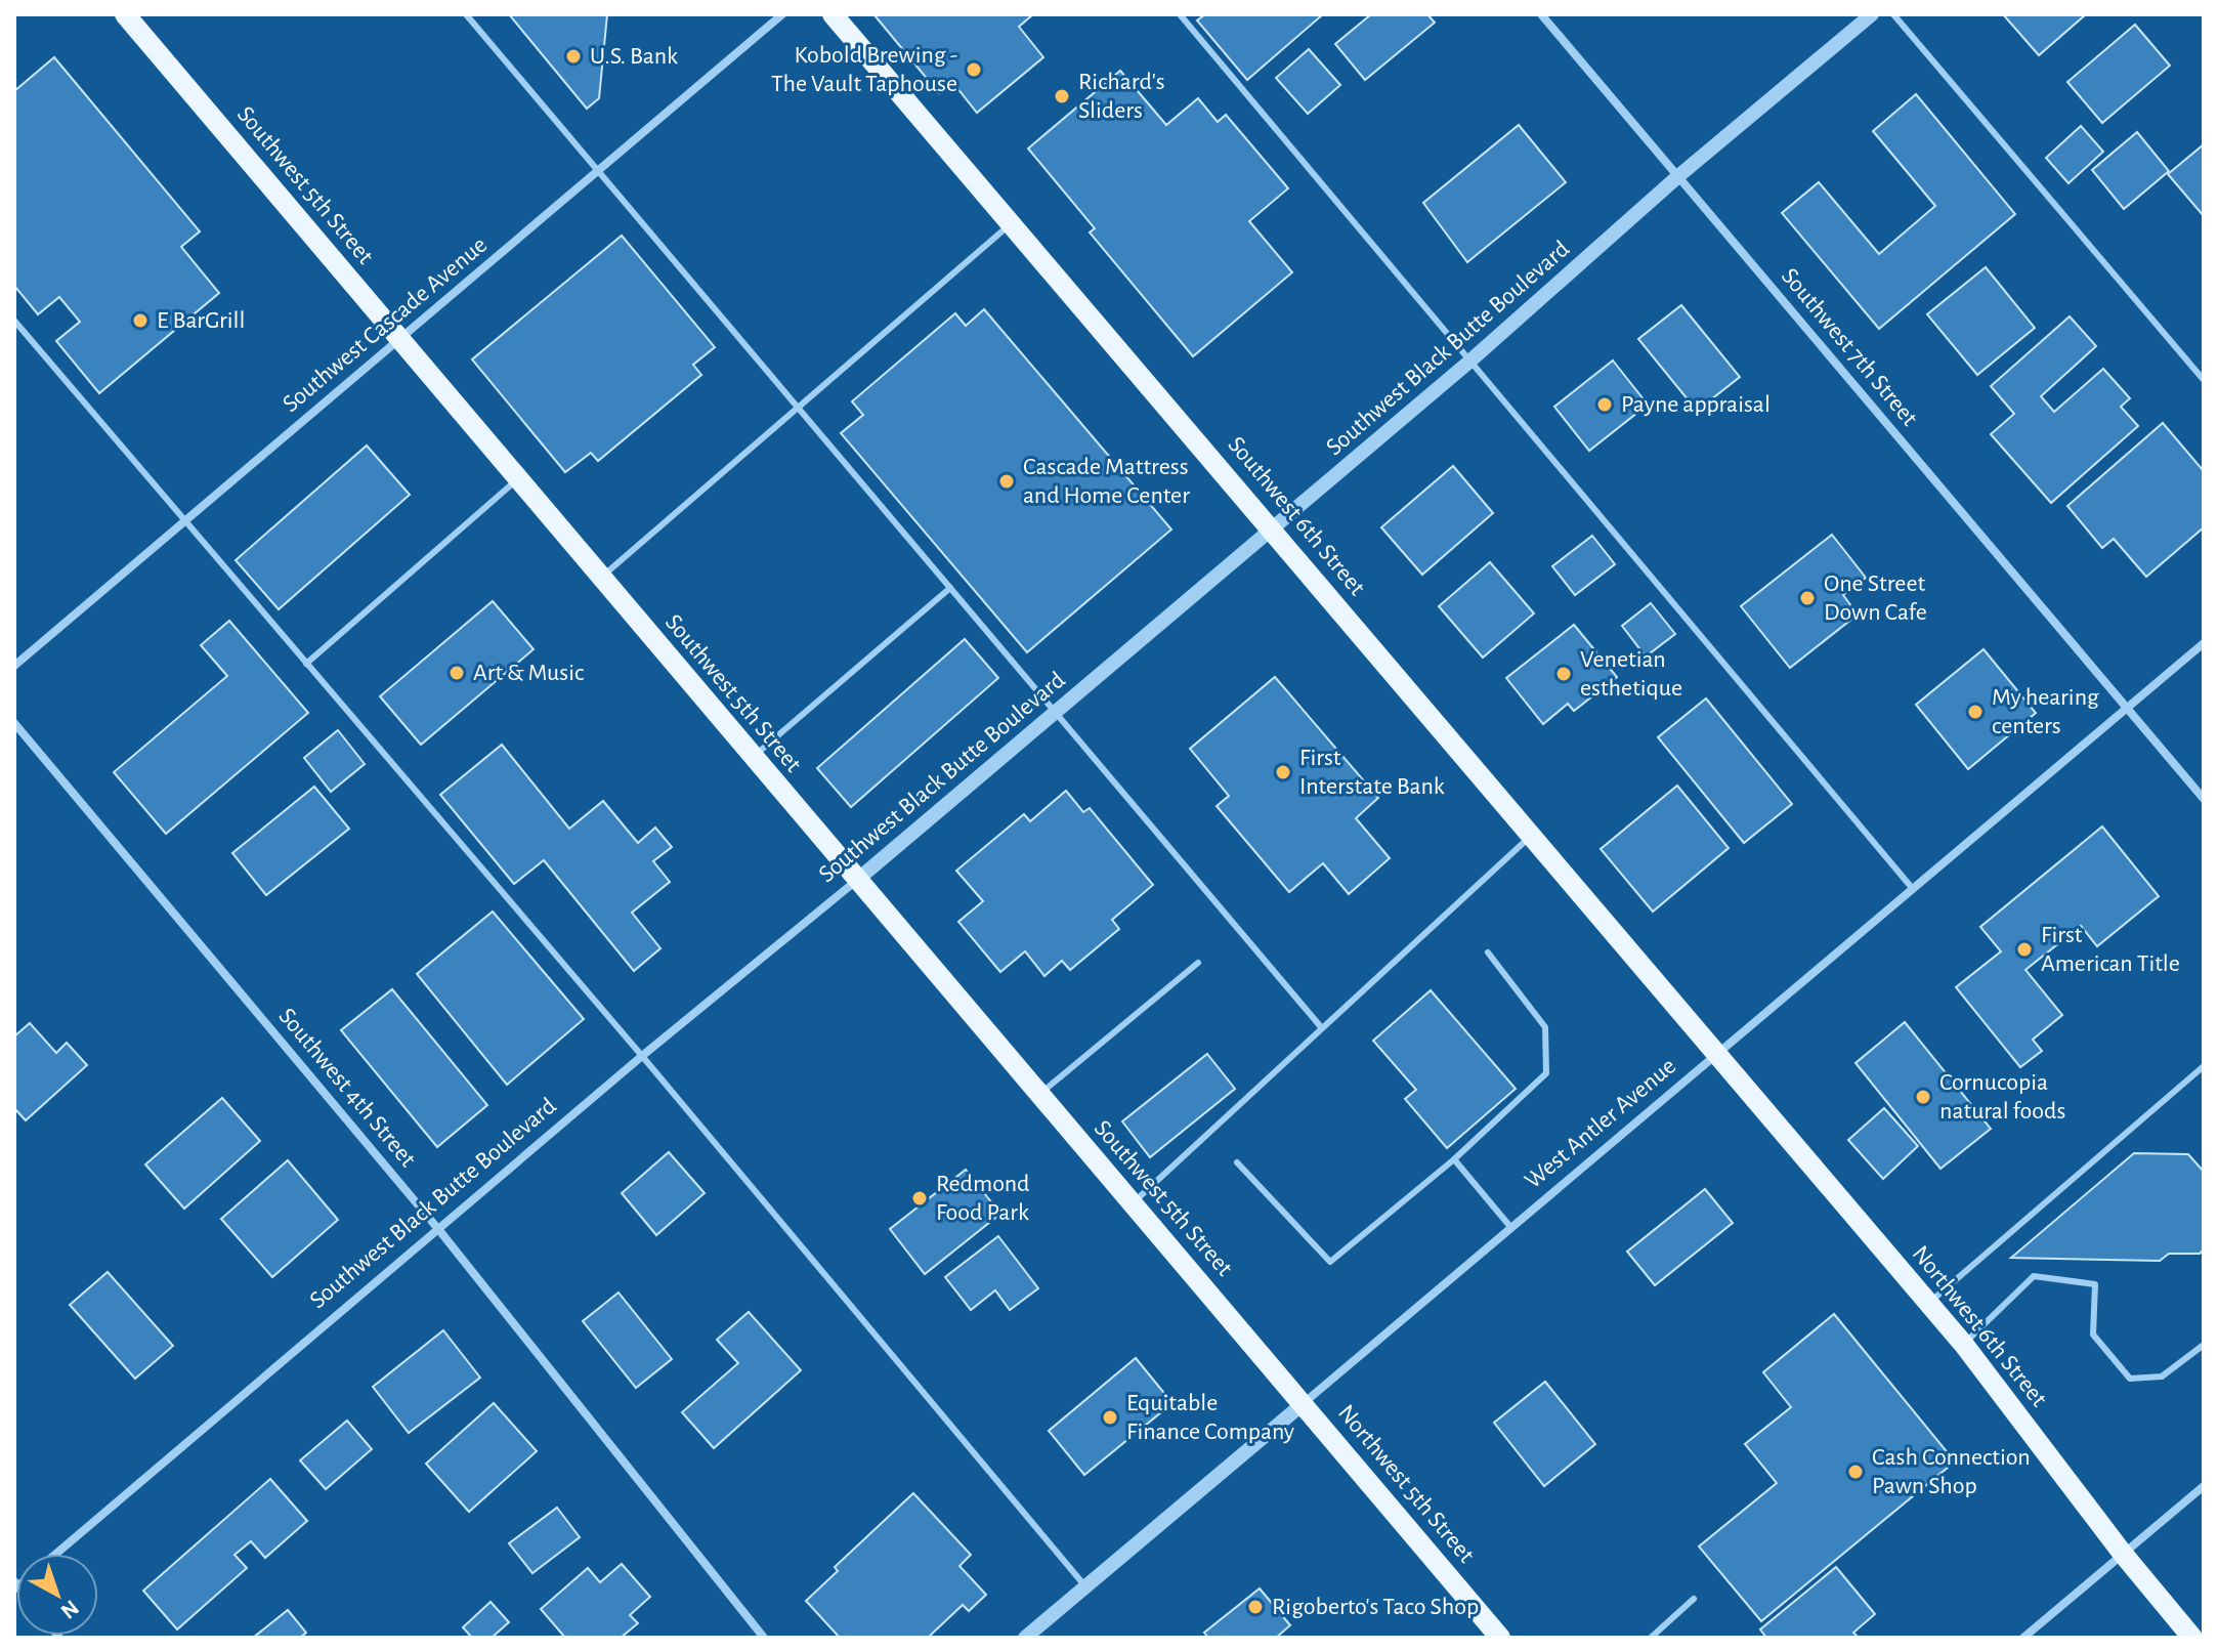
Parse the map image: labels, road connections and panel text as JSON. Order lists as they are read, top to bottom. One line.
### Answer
{"streets":{"main road":["Southwest 5th Street","Southwest 6th Street","Northwest 6th Street","Northwest 5th Street"],"street":["Southwest Cascade Avenue","Southwest 7th Street","Southwest Black Butte Boulevard","Southwest 4th Street","West Antler Avenue"]},"crossings":[["Southwest 5th Street","Southwest Cascade Avenue"],["Southwest 5th Street","Southwest Black Butte Boulevard"],["Southwest 5th Street","West Antler Avenue"],["Southwest 5th Street","Northwest 5th Street"],["Southwest 7th Street","Southwest Black Butte Boulevard"],["Southwest 7th Street","West Antler Avenue"],["Southwest Black Butte Boulevard","Southwest 6th Street"],["Southwest Black Butte Boulevard","Southwest 4th Street"],["Southwest 6th Street","West Antler Avenue"],["Southwest 6th Street","Northwest 6th Street"],["West Antler Avenue","Northwest 6th Street"],["West Antler Avenue","Northwest 5th Street"]],"places":["U.S. Bank","Kobold Brewing - The Vault Taphouse","Richard's Sliders","E BarGrill","Payne appraisal","Cascade Mattress and Home Center","One Street Down Cafe","Art & Music","Venetian esthetique","My hearing centers","First Interstate Bank","First American Title","Cornucopia natural foods","Redmond Food Park","Equitable Finance Company","Cash Connection Pawn Shop","Rigoberto's Taco Shop"],"north":"bottom right"}
